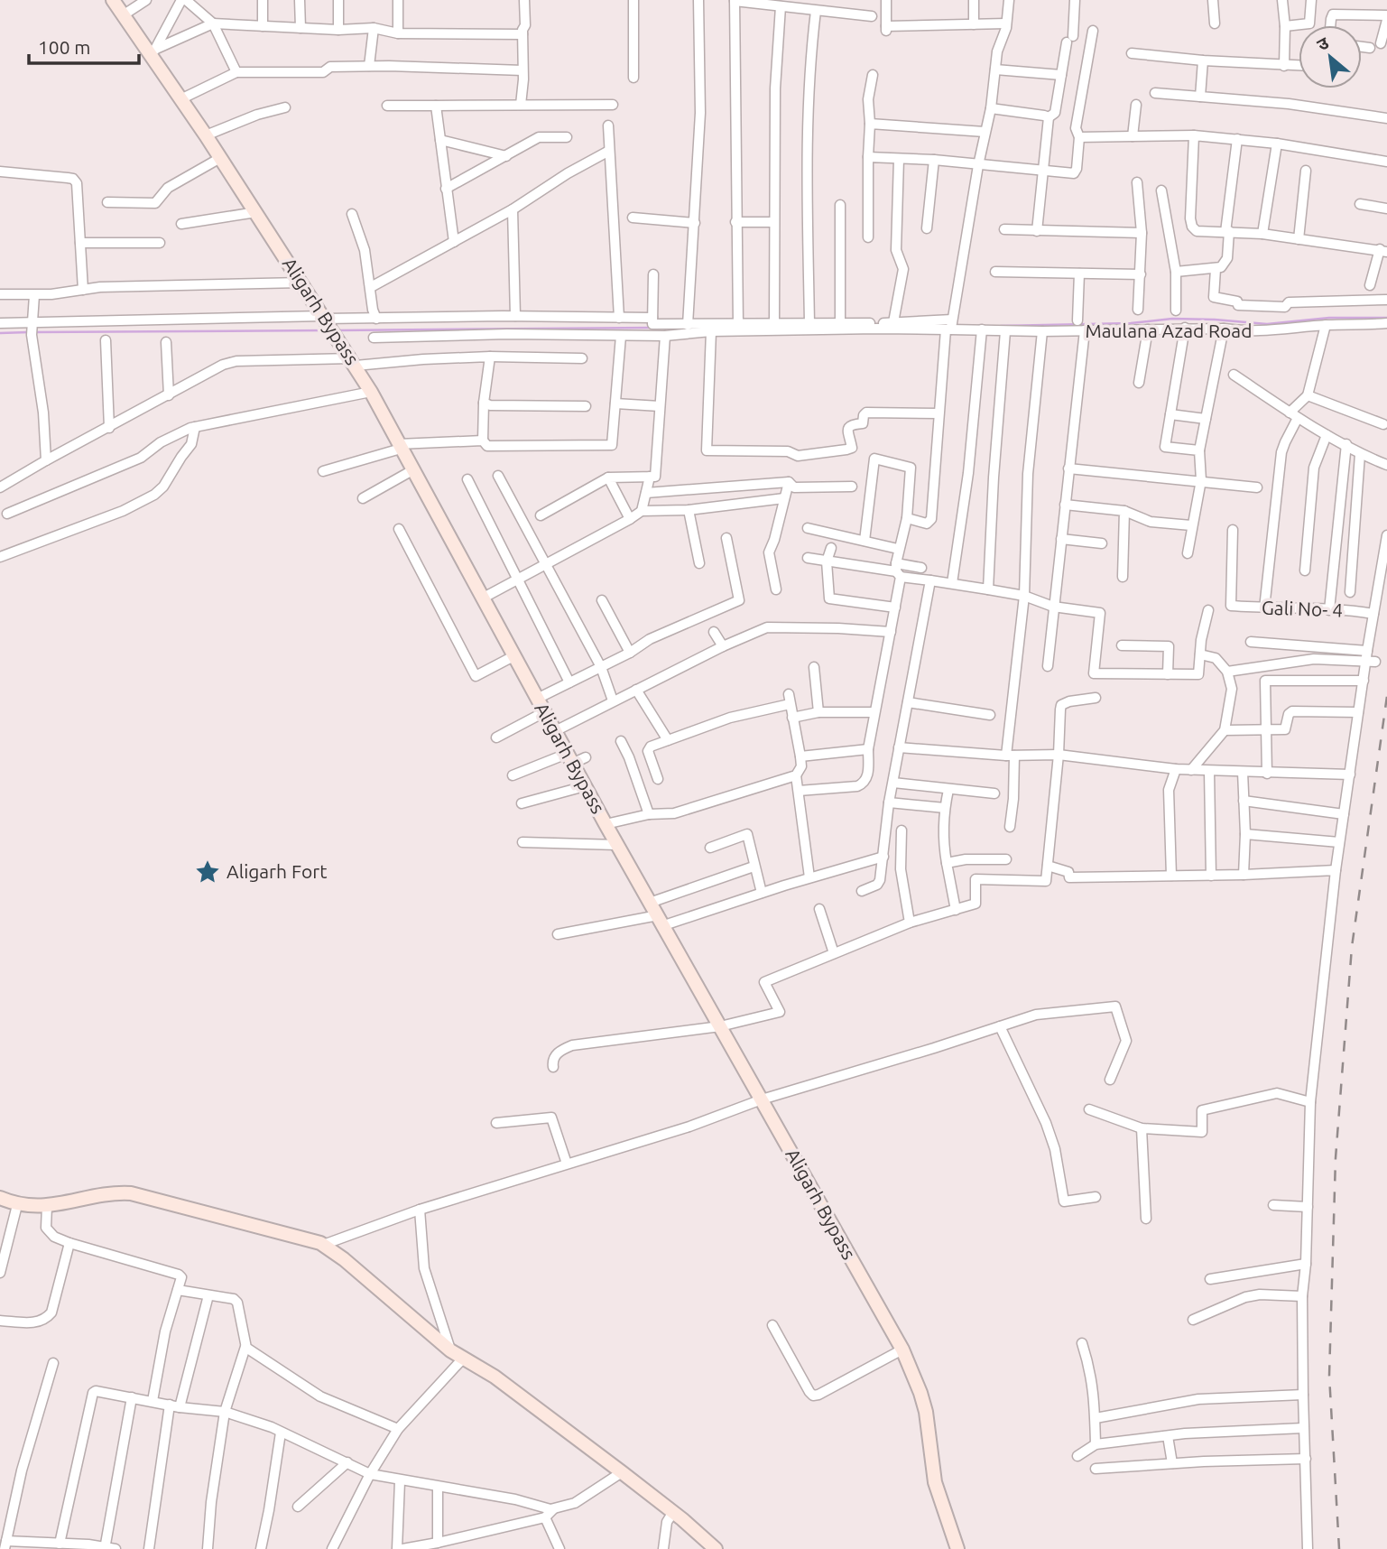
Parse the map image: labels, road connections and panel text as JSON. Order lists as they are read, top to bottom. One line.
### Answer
{"streets":{"main road":["Aligarh Bypass"],"street":["Maulana Azad Road","Gali No- 4"]},"places":{"place":["Aligarh Fort"]},"scale_bar":"100 m","north":"top left"}
